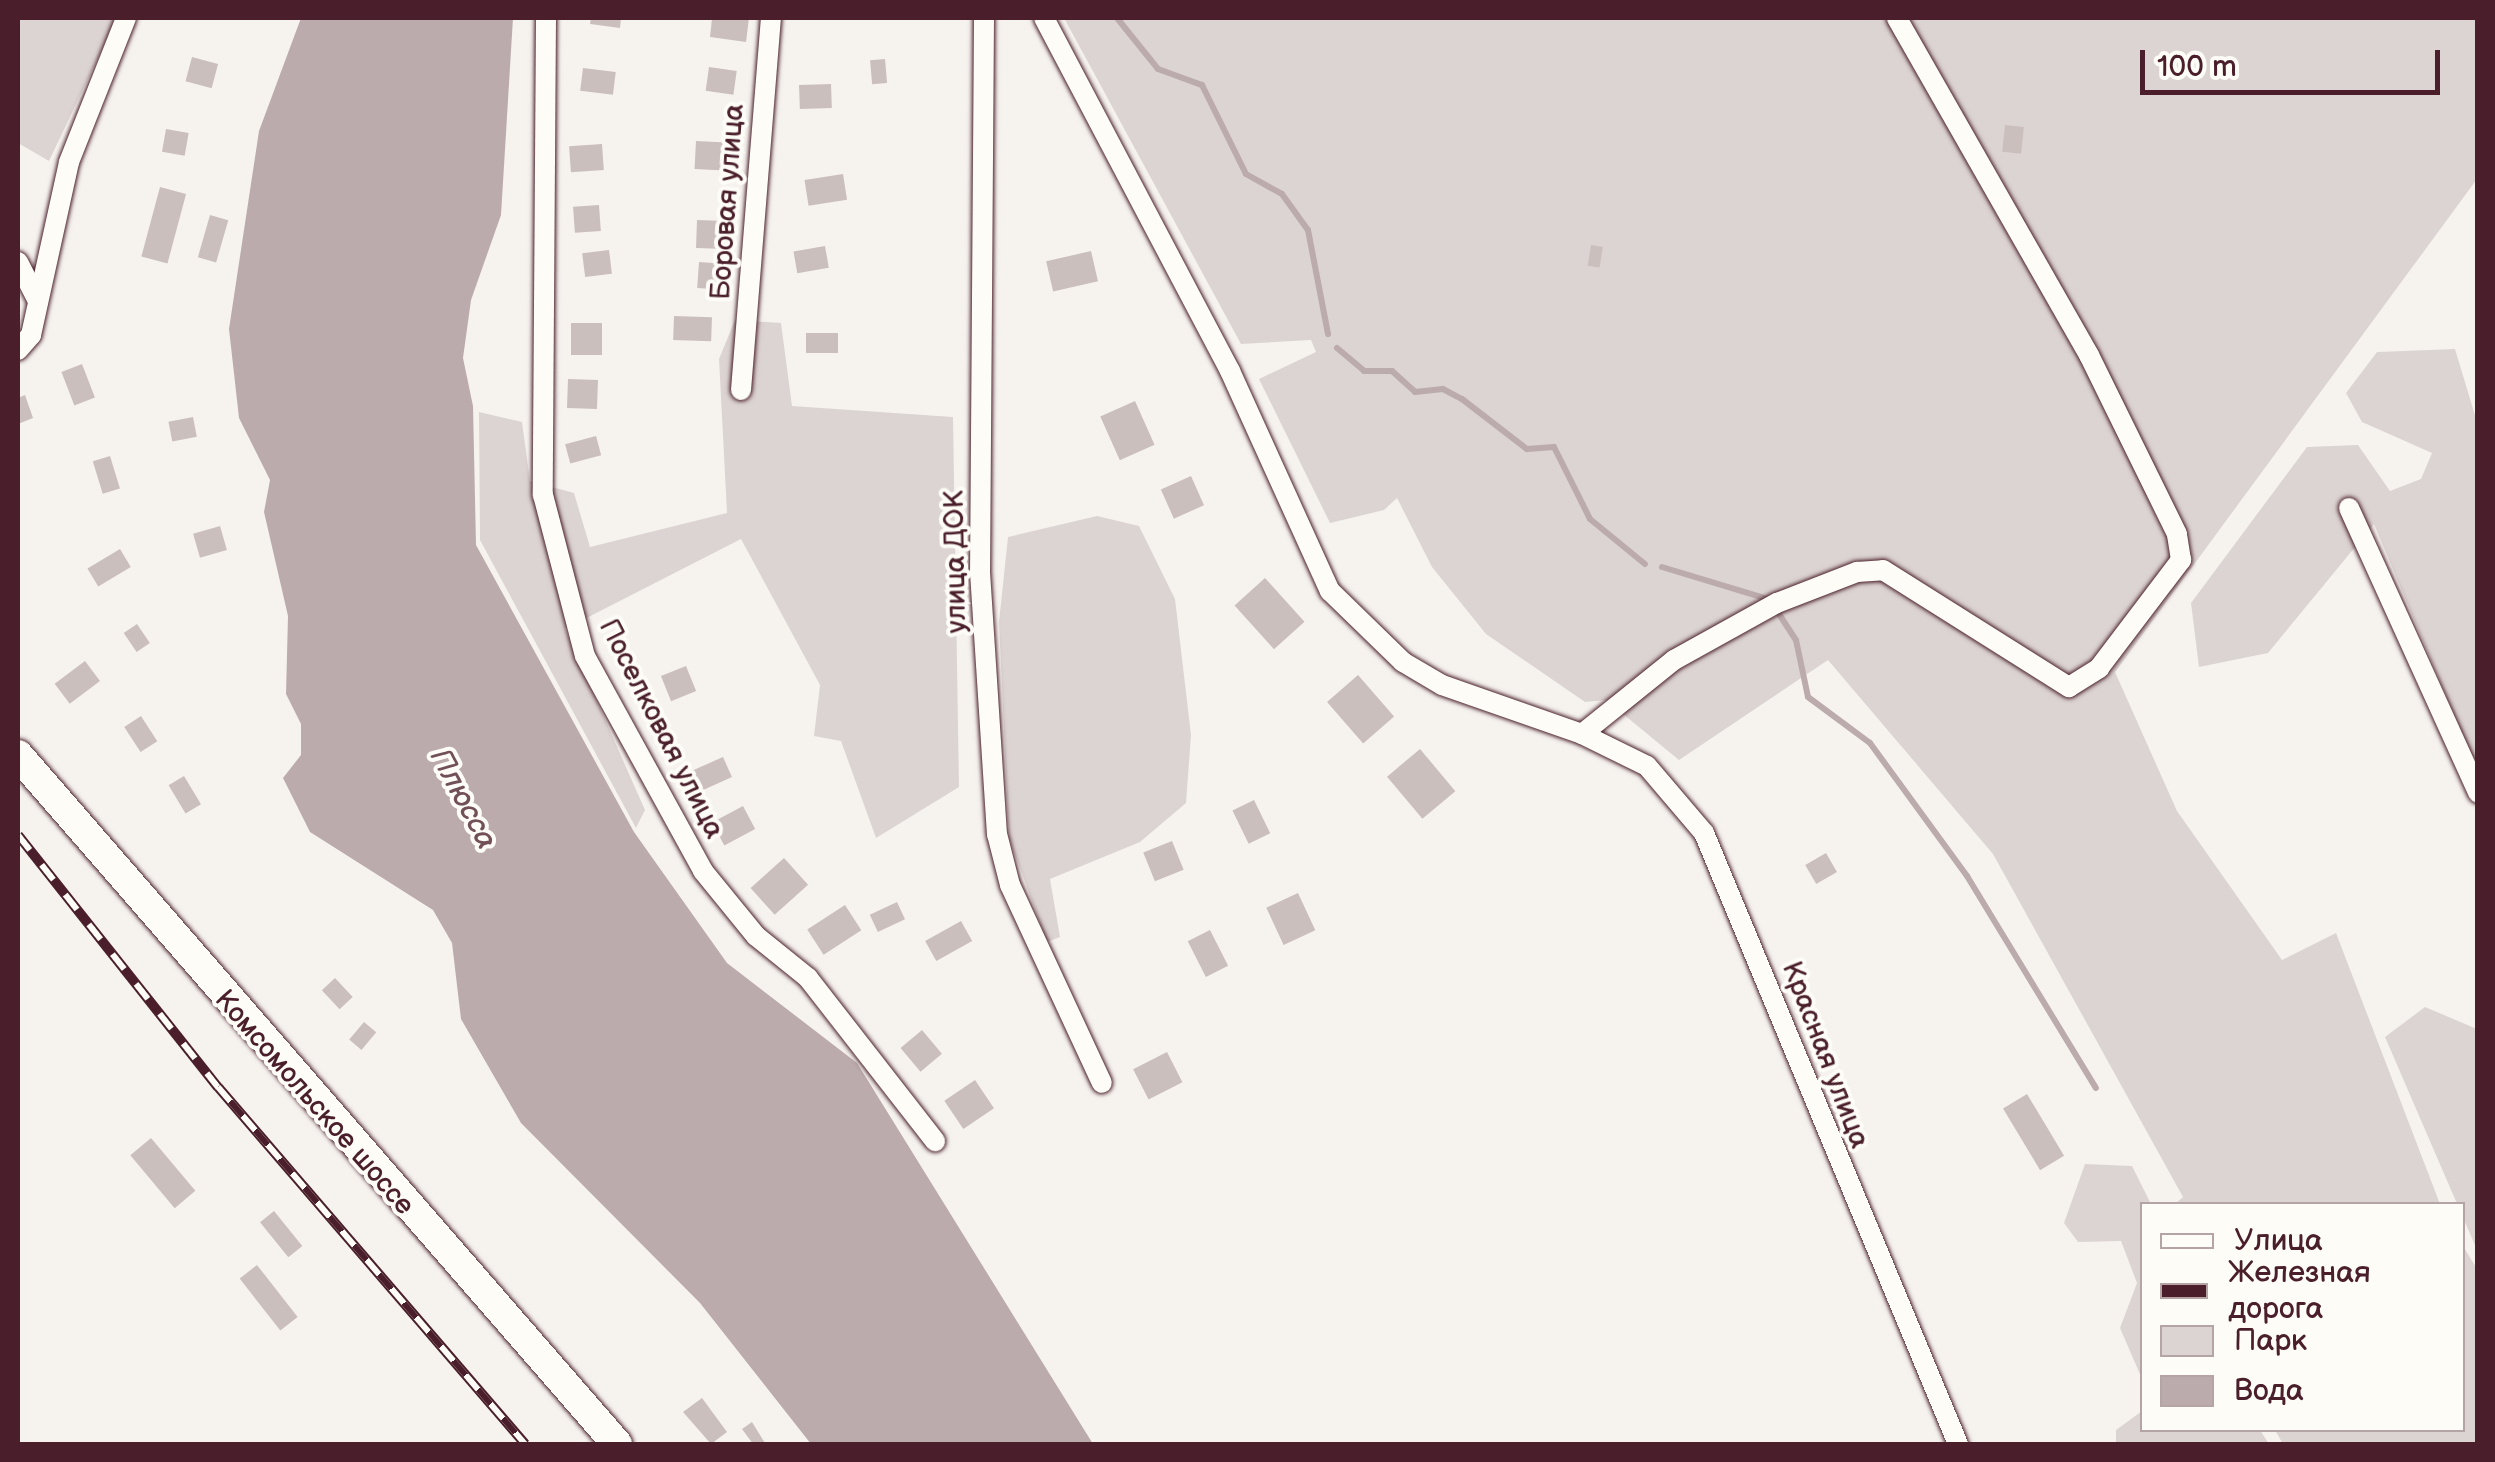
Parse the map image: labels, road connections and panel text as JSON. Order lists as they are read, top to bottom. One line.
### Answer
{"streets":{"main road":["Комсомольское шоссе"],"street":["Боровая улица","улица ДОК","Поселковая улица","Красная улица"]},"water":["Плюсса"],"legend":["Улица","Железная дорога","Парк","Вода"],"scale_bar":"100 m"}
